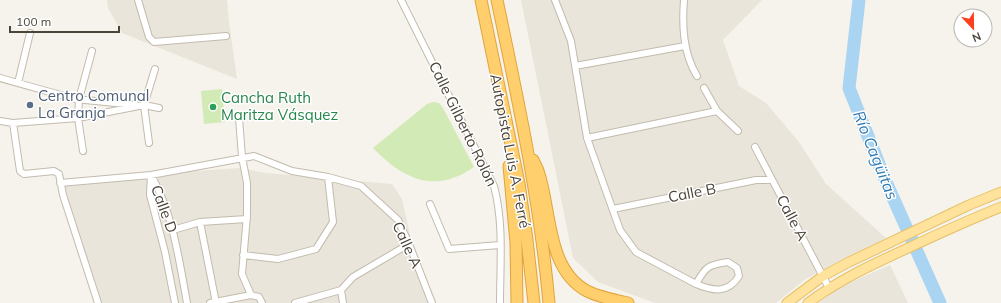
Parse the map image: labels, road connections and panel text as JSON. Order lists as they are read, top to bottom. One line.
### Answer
{"streets":{"highway":["Autopista Luis A. Ferré"],"street":["Calle Gilberto Rolón","Calle B","Calle D","Calle A"]},"crossings":[["Calle B","Calle A"],["Calle D","Calle A"]],"water":["Río Cagüitas"],"places":["Centro Comunal La Granja","Cancha Ruth Maritza Vásquez"],"scale_bar":"100 m","north":"bottom"}
